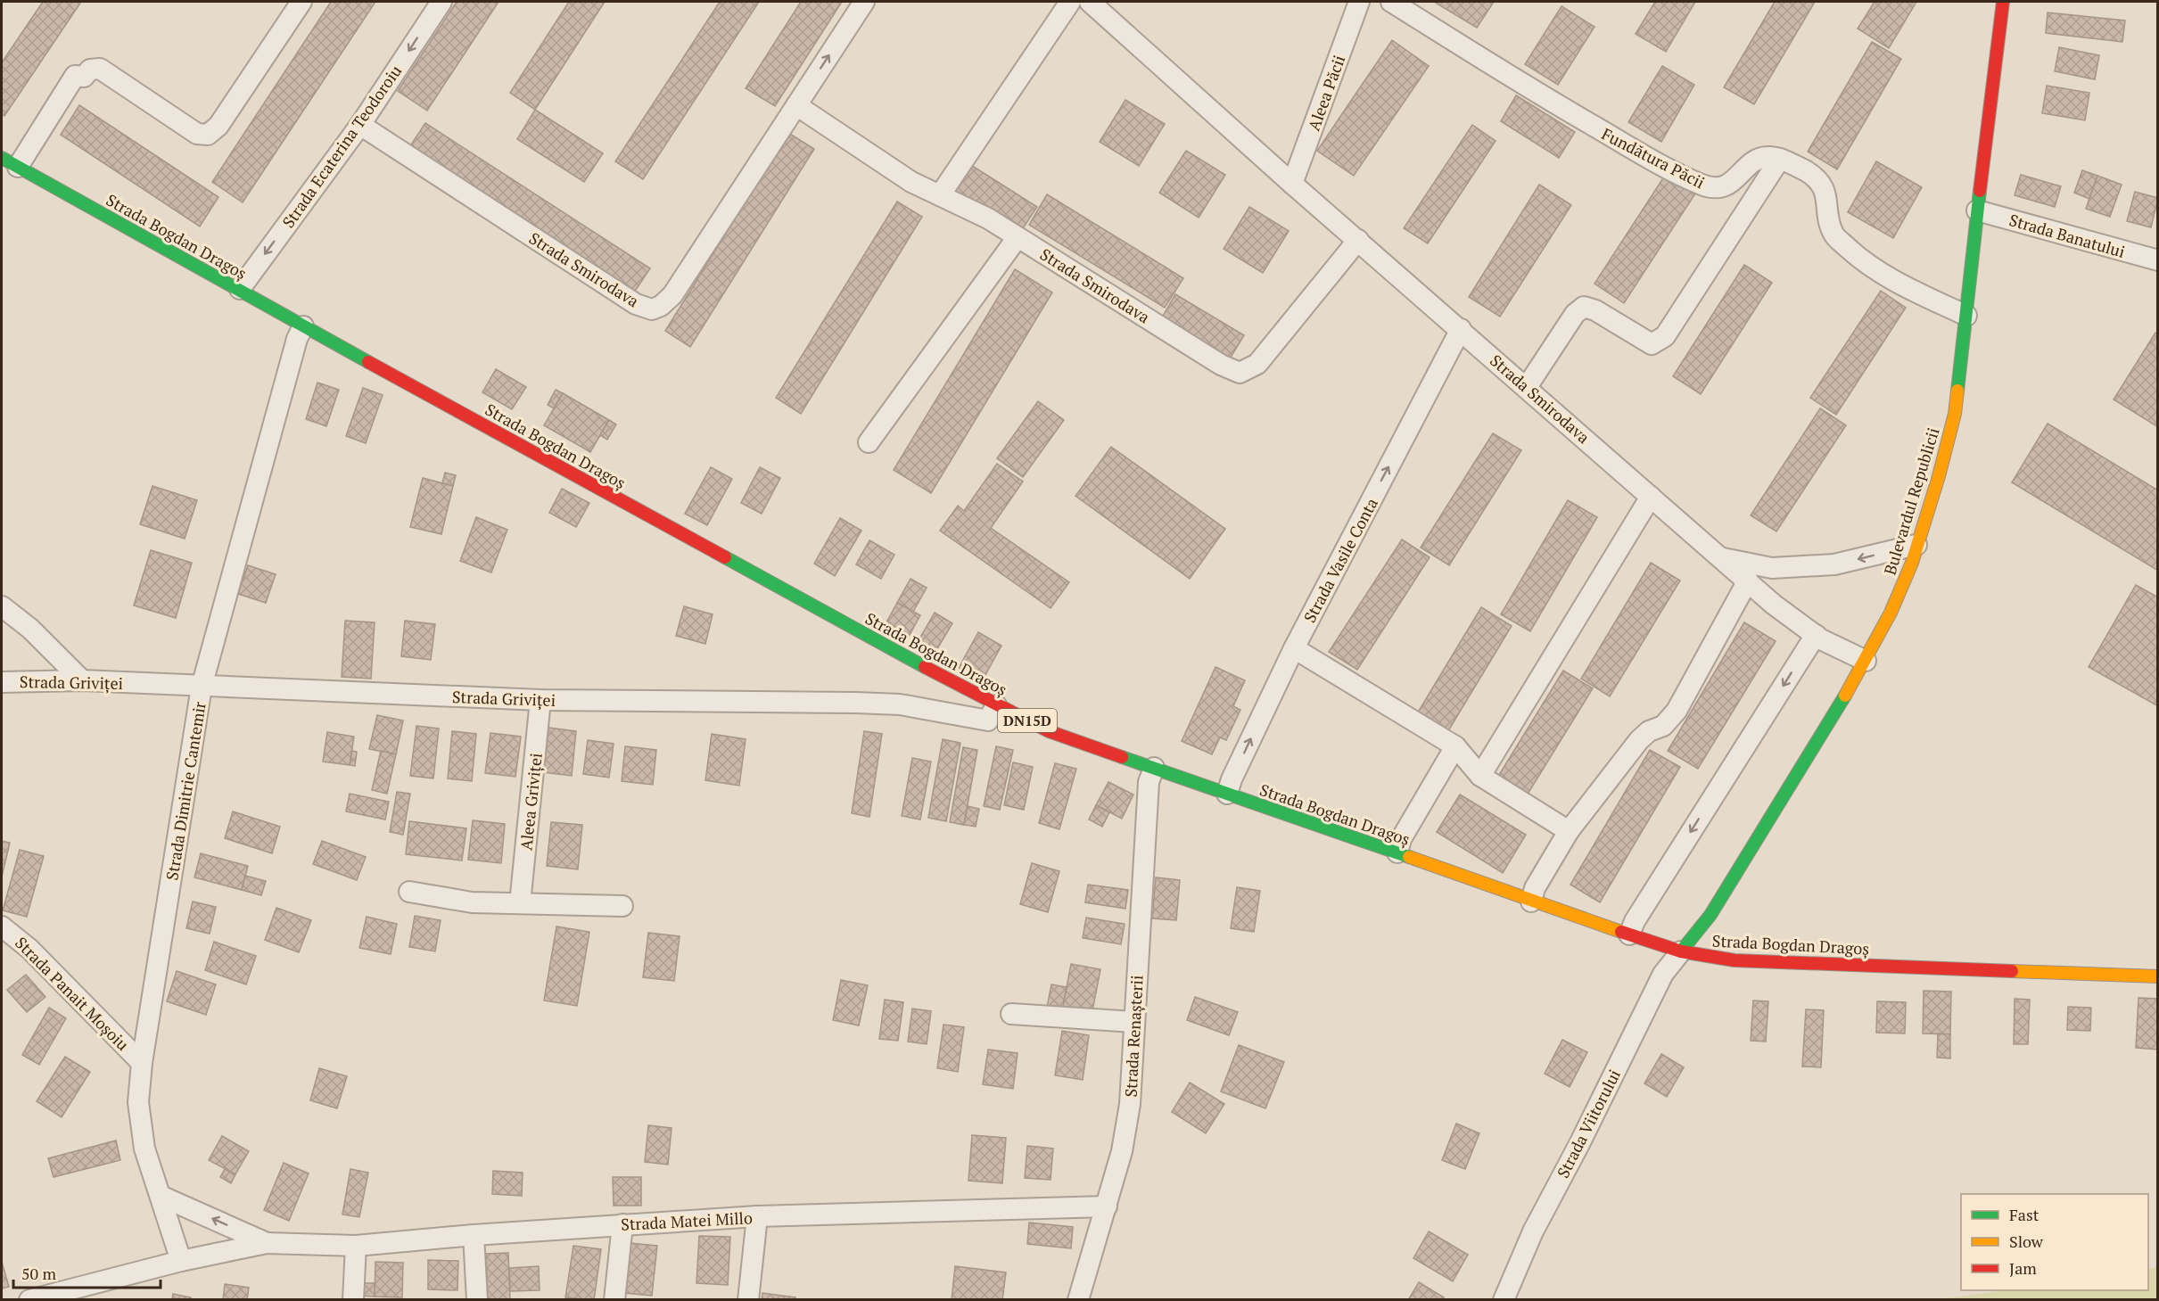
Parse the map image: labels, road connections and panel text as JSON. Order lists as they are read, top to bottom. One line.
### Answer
{"streets":{"main road":["Strada Bogdan Dragoș","Bulevardul Republicii","DN15D"],"street":["Aleea Păcii","Strada Ecaterina Teodoroiu","Fundătura Păcii","Strada Banatului","Strada Smirodava","Strada Vasile Conta","Strada Griviței","Strada Dimitrie Cantemir","Aleea Griviței","Strada Panait Moșoiu","Strada Renașterii","Strada Viitorului","Strada Matei Millo"]},"crossings":[["Aleea Păcii","Strada Smirodava"],["Strada Ecaterina Teodoroiu","Strada Bogdan Dragoș"],["Strada Ecaterina Teodoroiu","Strada Smirodava"],["Strada Banatului","Bulevardul Republicii"],["Strada Bogdan Dragoș","Bulevardul Republicii"],["Strada Bogdan Dragoș","Strada Vasile Conta"],["Strada Bogdan Dragoș","Strada Griviței"],["Strada Bogdan Dragoș","Strada Dimitrie Cantemir"],["Strada Bogdan Dragoș","Strada Renașterii"],["Strada Bogdan Dragoș","Strada Viitorului"],["Strada Smirodava","Bulevardul Republicii"],["Strada Smirodava","Strada Vasile Conta"],["Bulevardul Republicii","Strada Viitorului"],["Strada Griviței","Strada Dimitrie Cantemir"],["Strada Griviței","Aleea Griviței"],["Strada Dimitrie Cantemir","Strada Panait Moșoiu"],["Strada Dimitrie Cantemir","Strada Matei Millo"],["Strada Renașterii","Strada Matei Millo"]],"one_way":["Strada Ecaterina Teodoroiu","Strada Vasile Conta"],"legend":["Fast","Slow","Jam"],"scale_bar":"50 m"}
